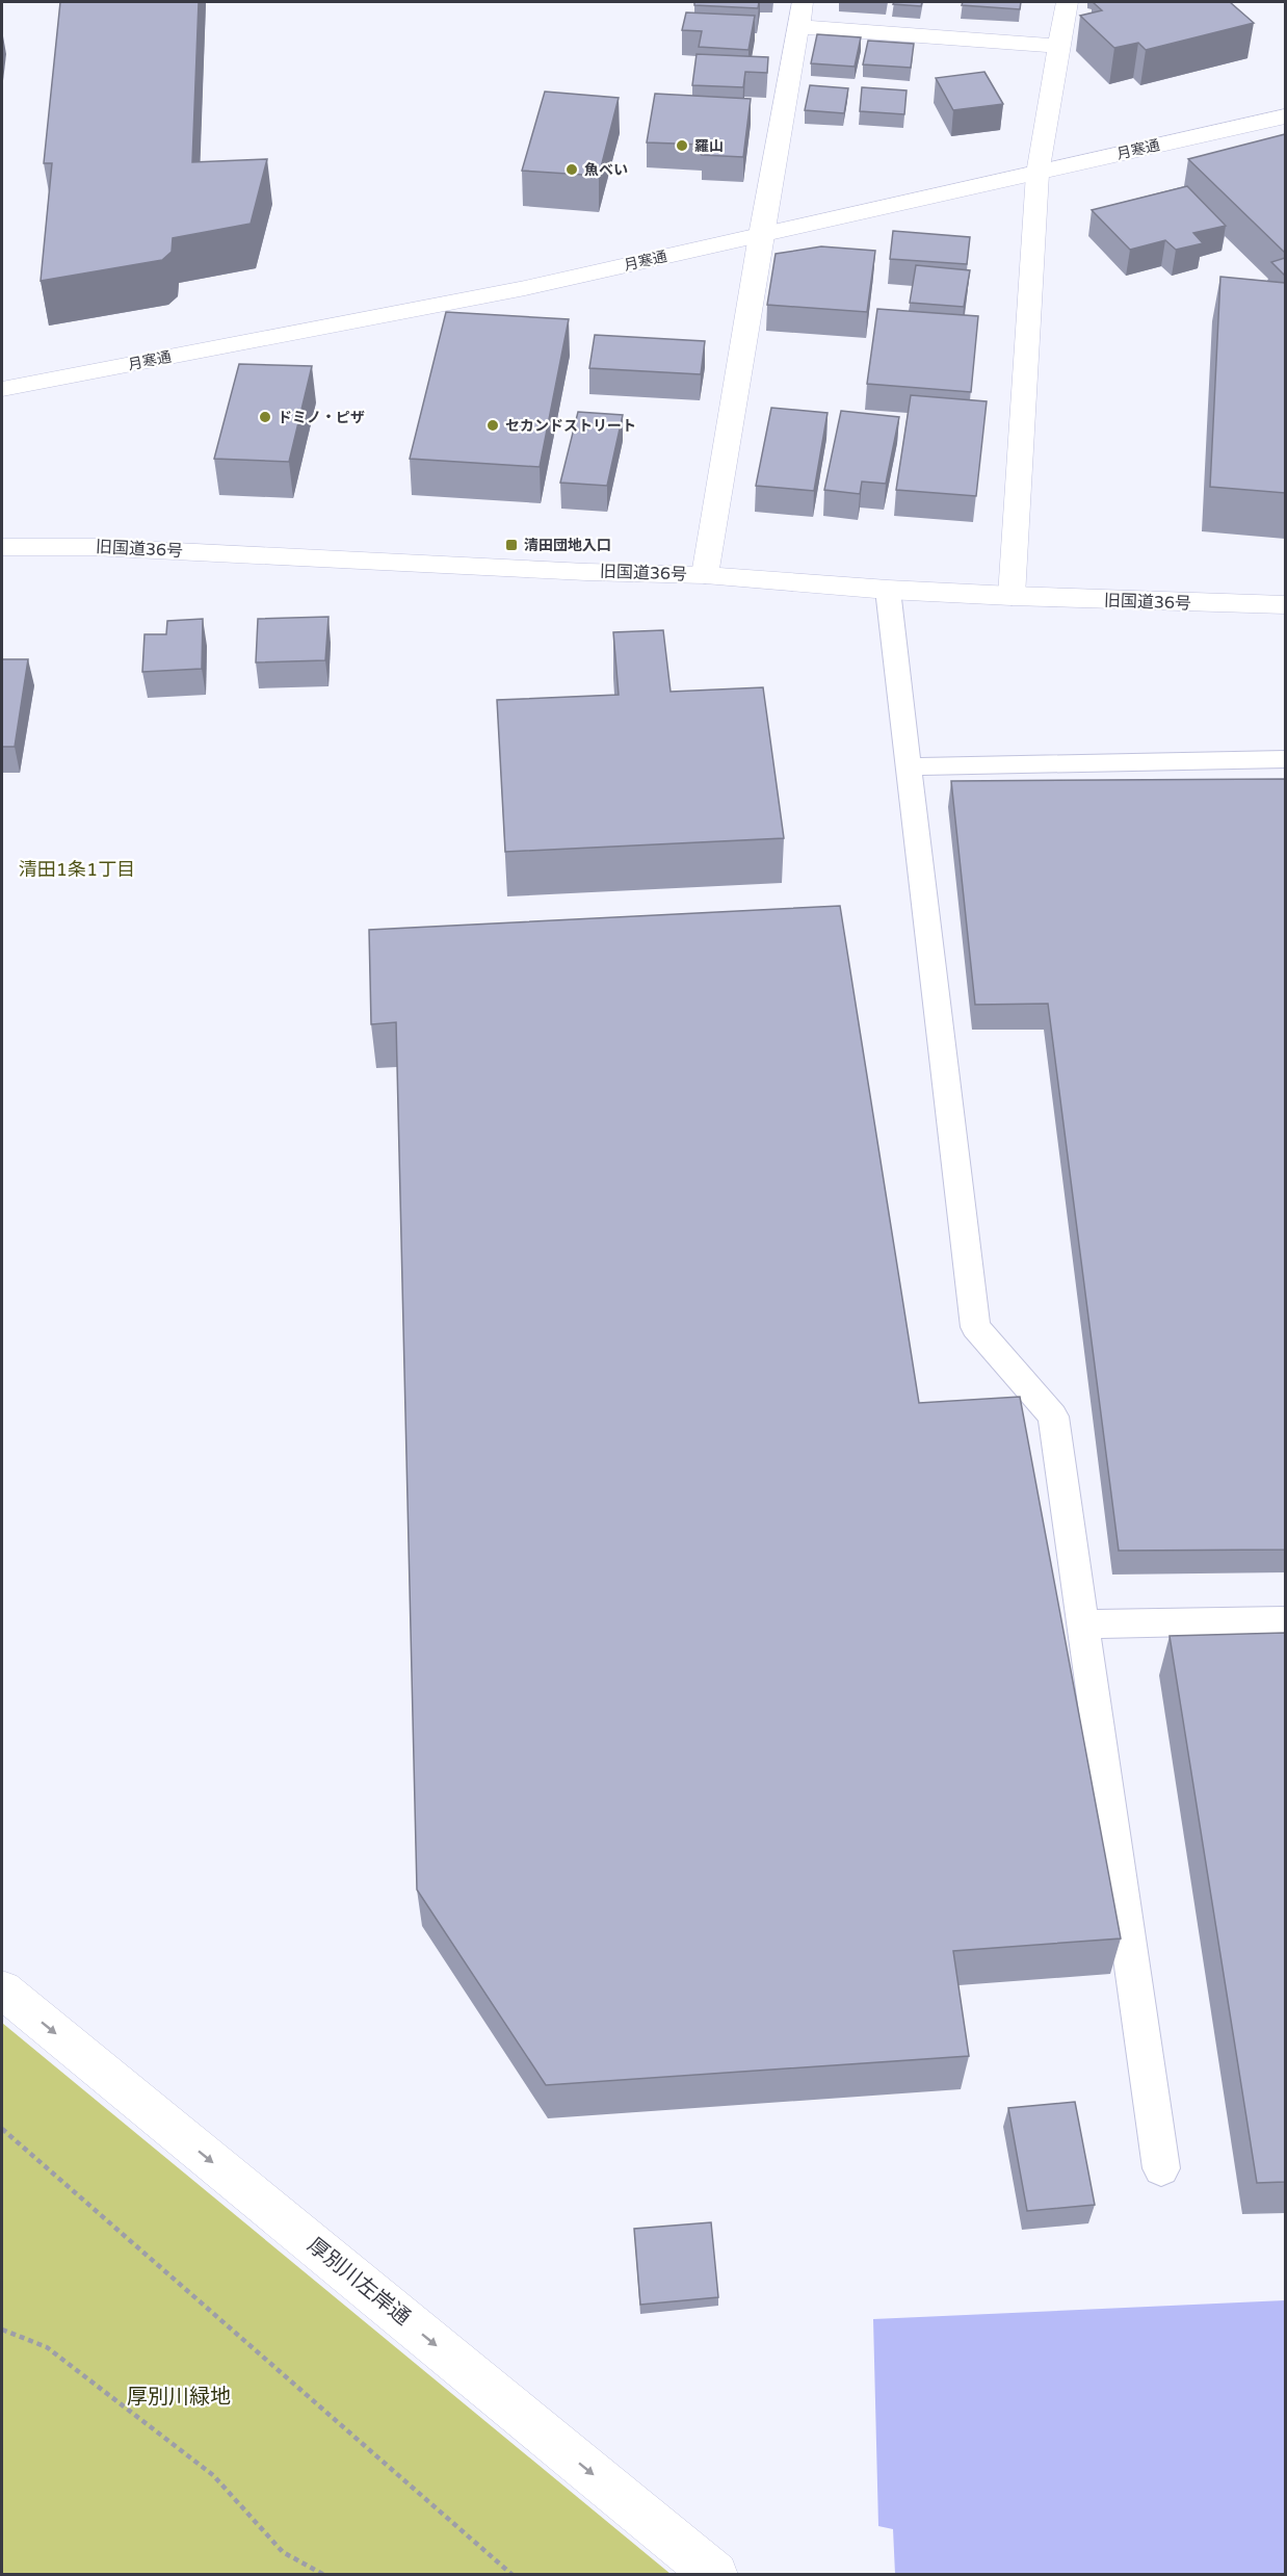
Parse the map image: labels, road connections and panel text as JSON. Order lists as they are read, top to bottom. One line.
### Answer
{"streets":{"main road":["月寒通","旧国道36号","厚別川左岸通"]},"one_way":["厚別川左岸通"],"districts":["清田1条1丁目"],"parks":["厚別川緑地"],"places":{"other":["羅山","魚べい","ドミノ・ピザ","セカンドストリート"],"transit":["清田団地入口"]}}
